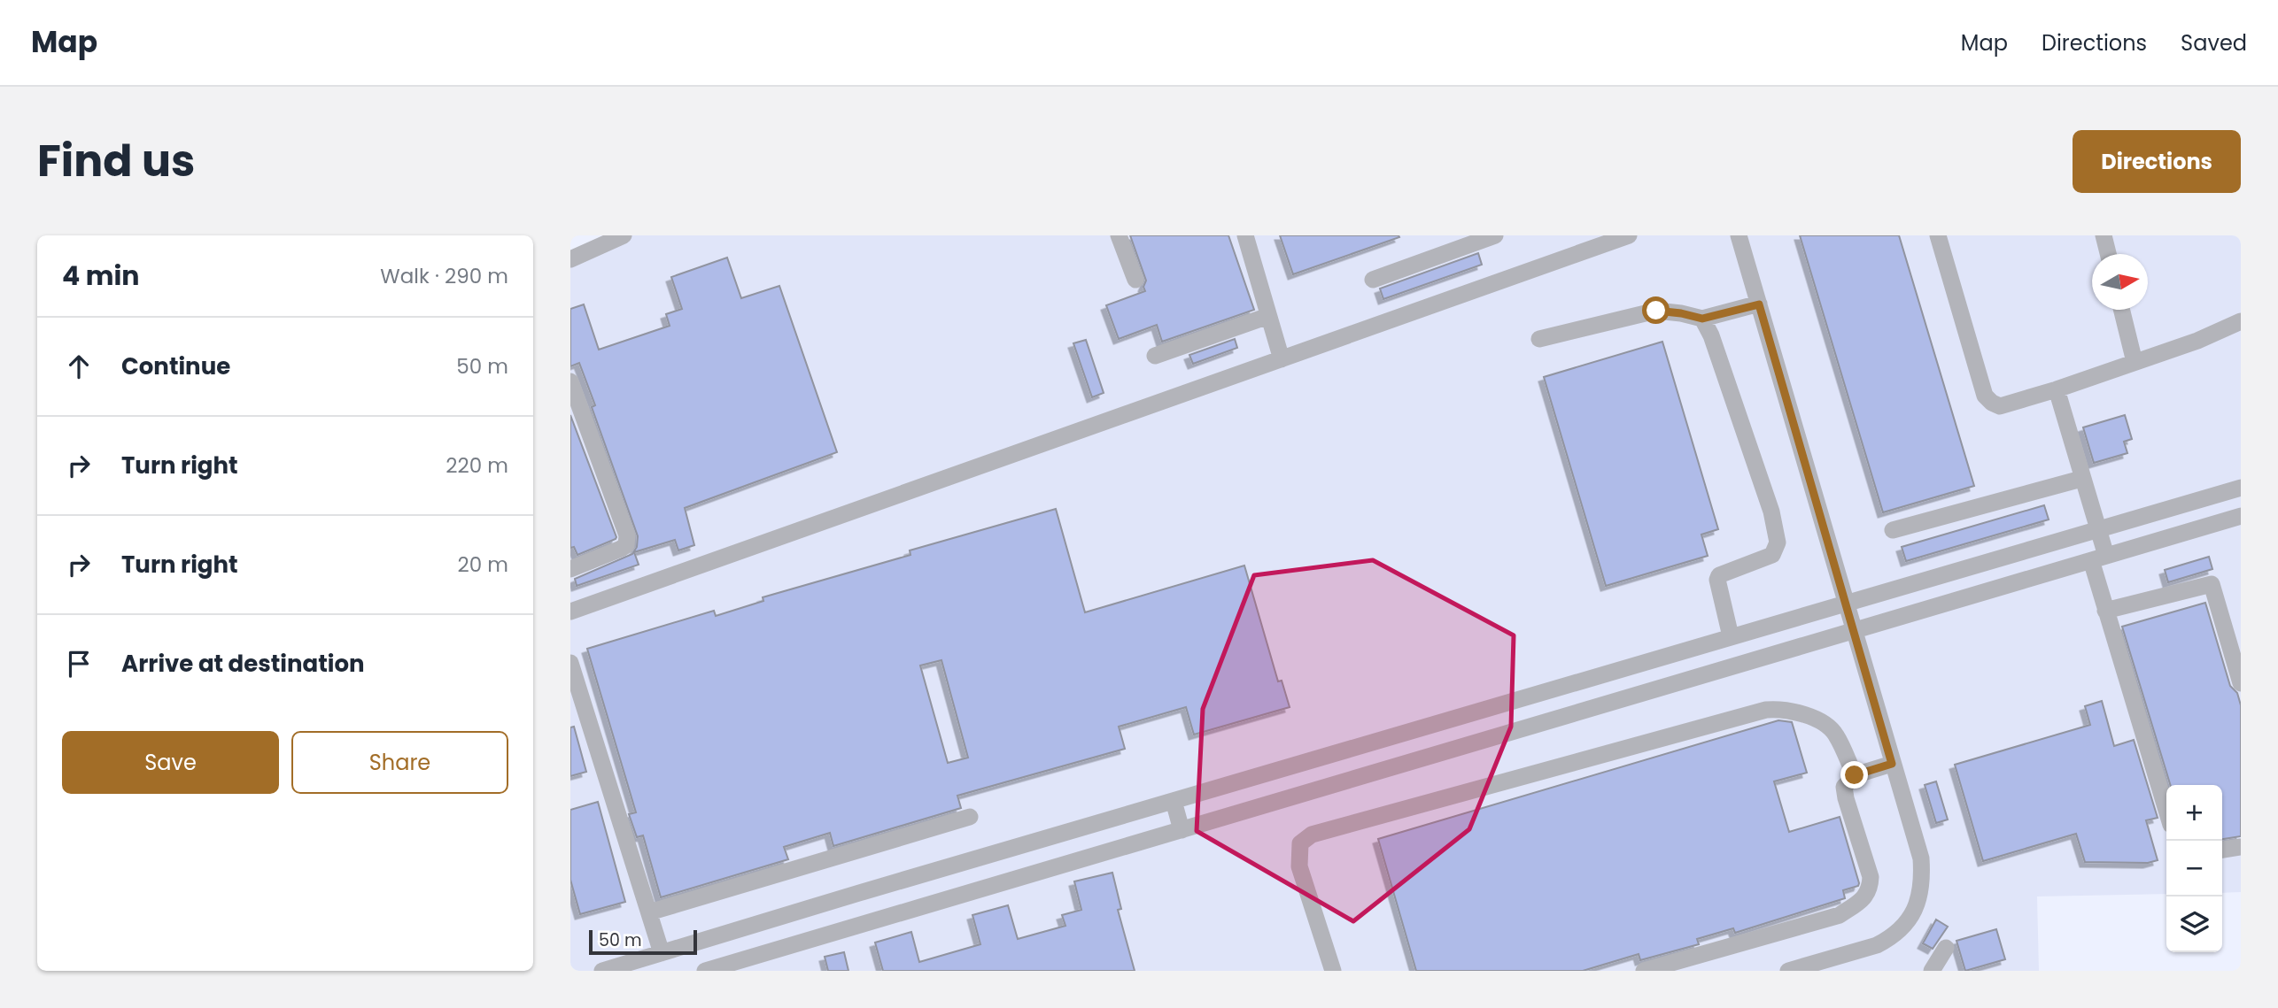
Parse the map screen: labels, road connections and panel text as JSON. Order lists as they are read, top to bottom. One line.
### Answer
{"scale_bar":"50 m","north":"right","page":{"header":"Map","nav":["Map","Directions","Saved"],"title":"Find us","buttons":["Directions",["Save","Share"]],"heading":["4 min","Walk · 290 m"],"list":[["Continue","50 m"],["Turn right","220 m"],["Turn right","20 m"],"Arrive at destination"],"map_buttons":["+","−"],"scale":"50 m"}}
